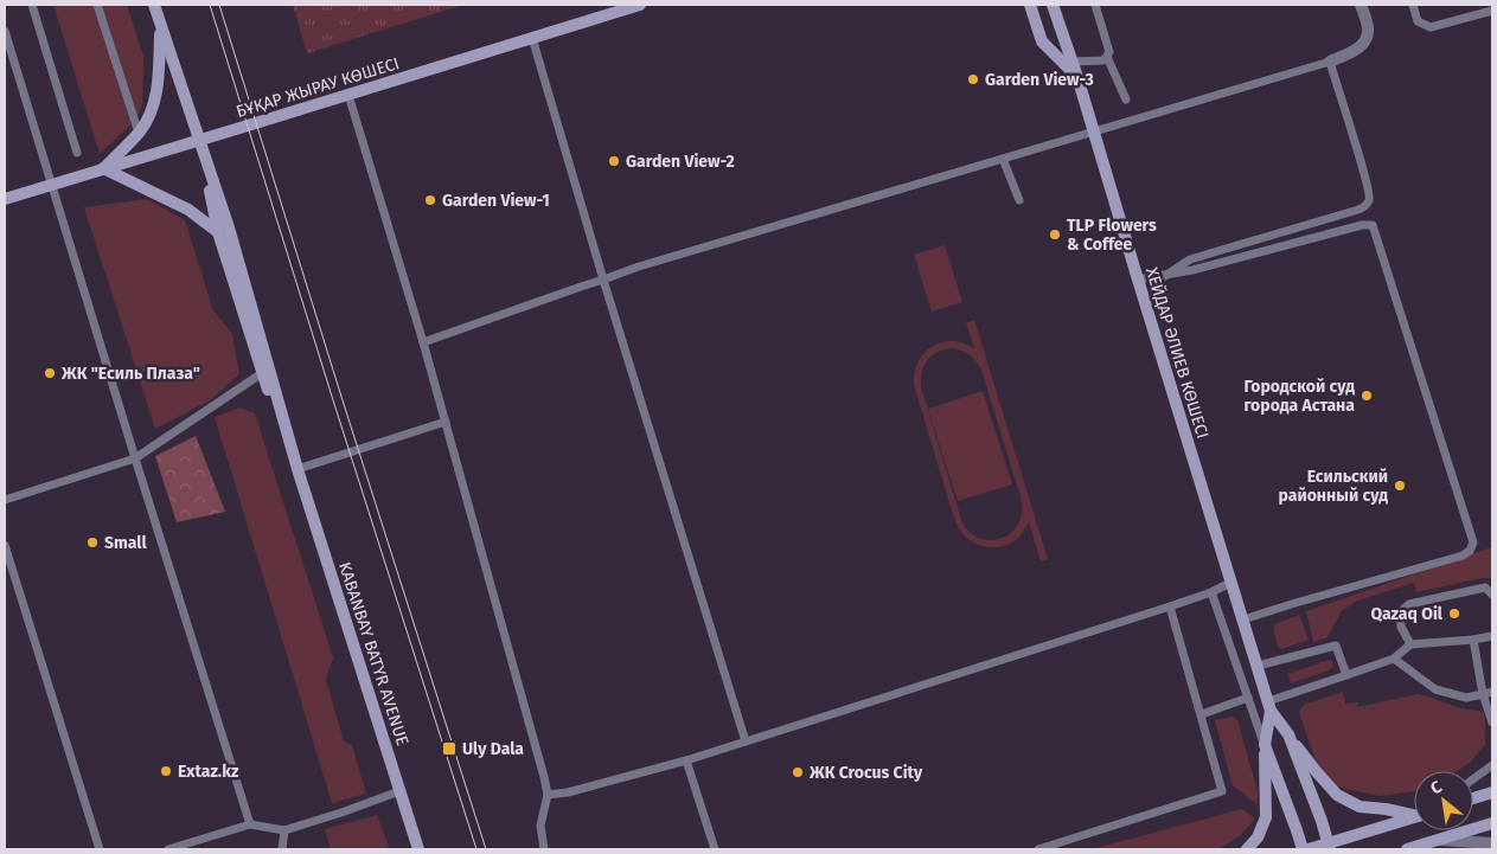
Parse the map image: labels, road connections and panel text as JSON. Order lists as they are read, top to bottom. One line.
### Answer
{"streets":{"main road":["БҰҚАР ЖЫРАУ КӨШЕСІ","ХЕЙДАР ӘЛИЕВ КӨШЕСІ","KABANBAY BATYR AVENUE"]},"crossings":[["БҰҚАР ЖЫРАУ КӨШЕСІ","KABANBAY BATYR AVENUE"]],"places":{"other":["Garden View-3","Garden View-2","Garden View-1","TLP Flowers & Coffee","ЖК \"Есиль Плаза\"","Городской суд города Астана","Есильский районный суд","Small","Qazaq Oil","Extaz.kz","ЖК Crocus City"],"transit":["Uly Dala"]},"north":"top left"}
